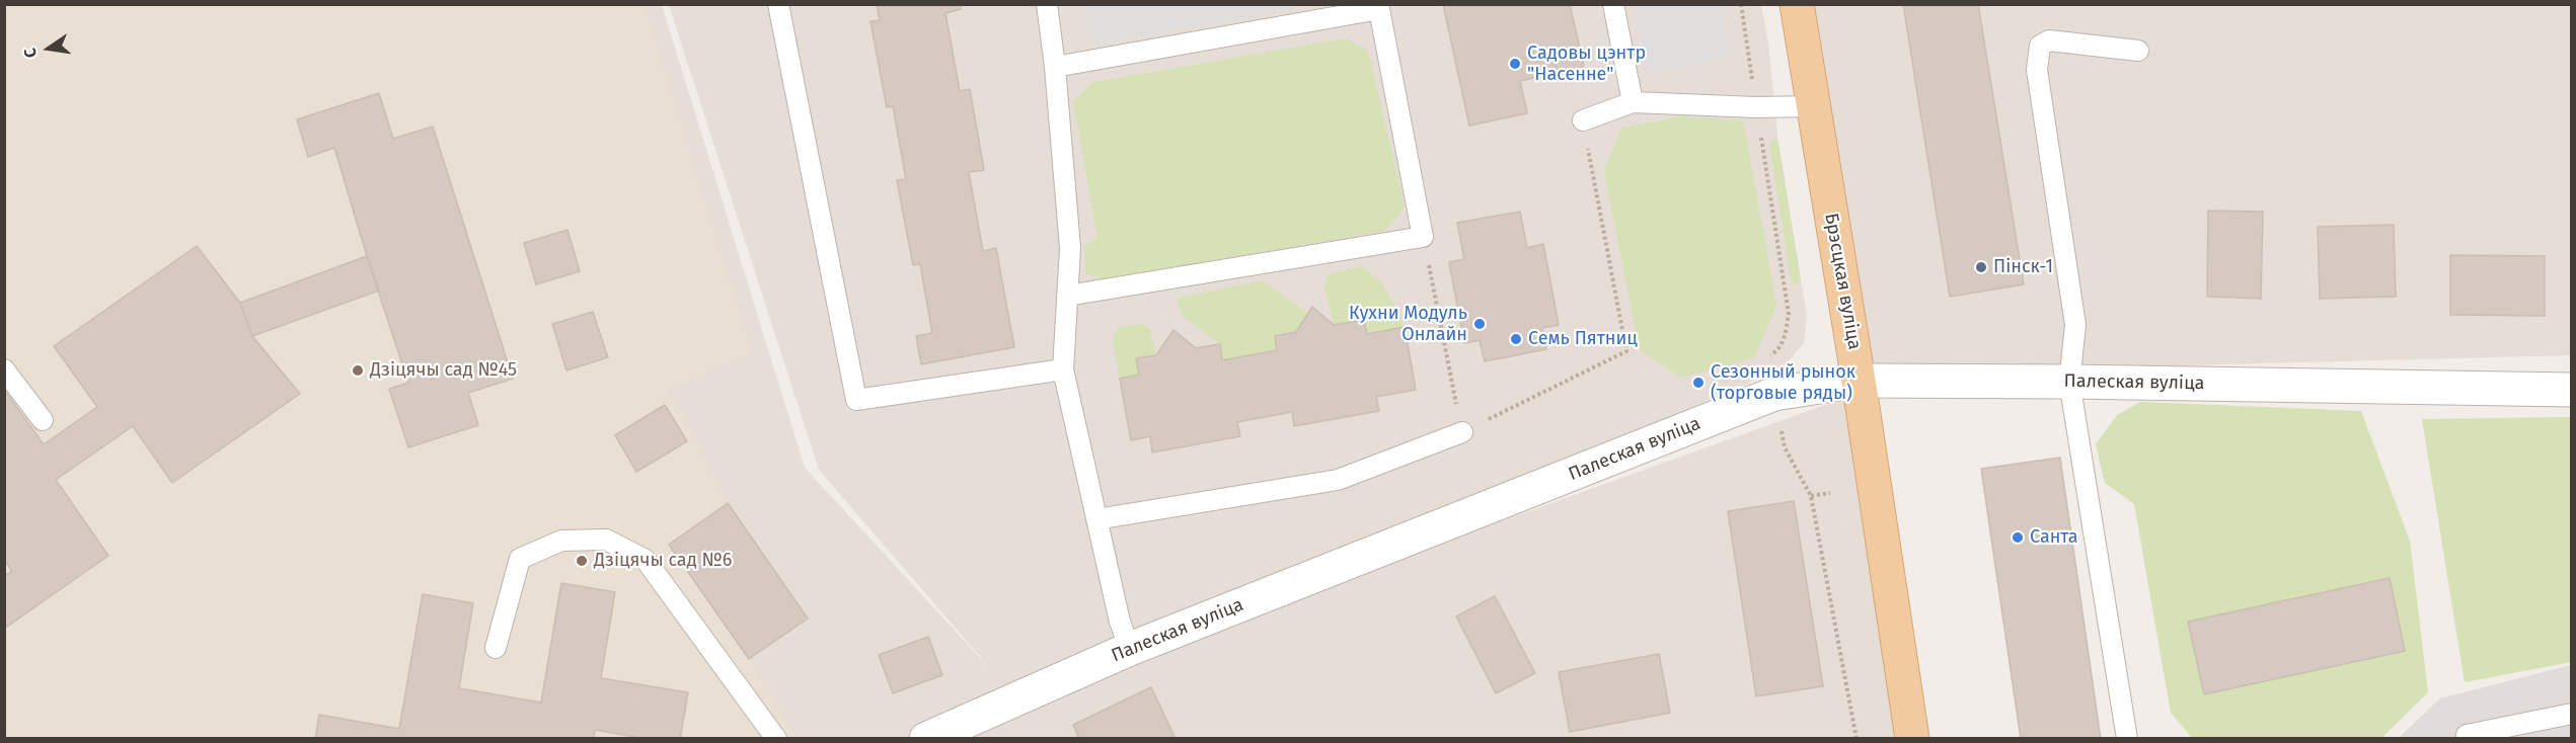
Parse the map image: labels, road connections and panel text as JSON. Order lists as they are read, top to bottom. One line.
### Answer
{"streets":{"main road":["Брэсцкая вуліца"],"street":["Палеская вуліца"]},"crossings":[["Брэсцкая вуліца","Палеская вуліца"]],"places":["Садовы цэнтр \"Насенне\"","Пінск-1","Кухни Модуль Онлайн","Семь Пятниц","Дзіцячы сад №45","Сезонный рынок (торговые ряды)","Санта","Дзіцячы сад №6"],"north":"left"}
